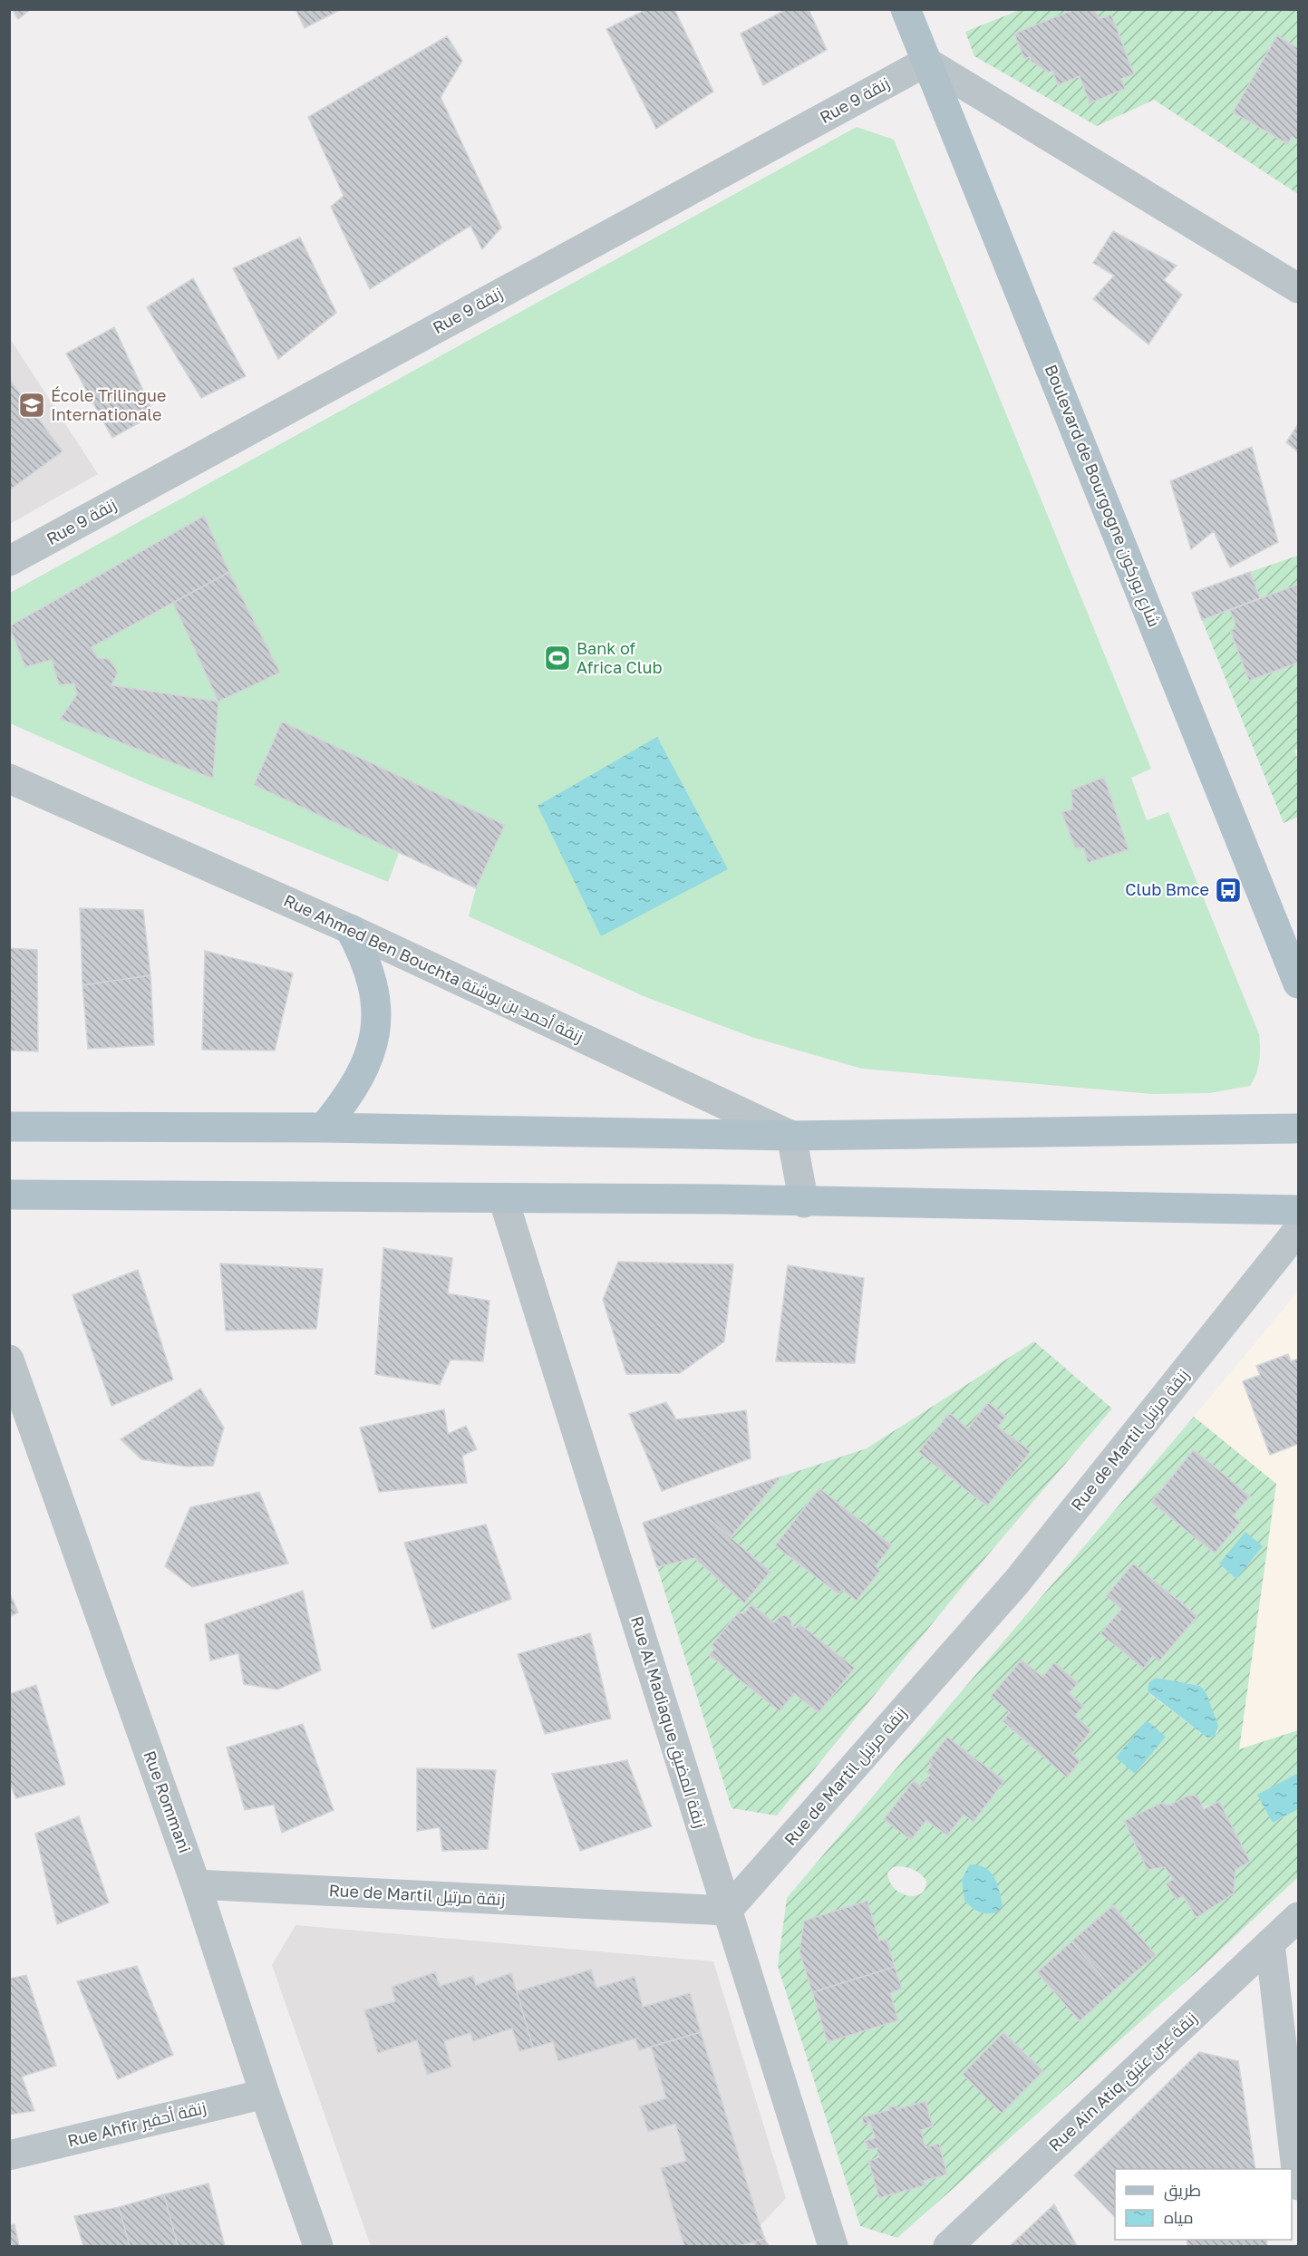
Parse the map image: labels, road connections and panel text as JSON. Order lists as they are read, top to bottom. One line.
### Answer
{"streets":{"main road":["Boulevard de Bourgogne شارع بوركون"],"street":["Rue 9 زنقة","Rue Ahmed Ben Bouchta زنقة أحمد بن بوشتة","Rue de Martil زنقة مرتيل","Rue Al Madiaque زنقة المضيق","Rue Rommani","Rue Ain Atiq زنقة عين عتيق","Rue Ahfir زنقة أحفير"]},"crossings":[["Rue 9 زنقة","Boulevard de Bourgogne شارع بوركون"],["Rue de Martil زنقة مرتيل","Rue Al Madiaque زنقة المضيق"],["Rue de Martil زنقة مرتيل","Rue Rommani"],["Rue Rommani","Rue Ahfir زنقة أحفير"]],"places":{"school or university":["École Trilingue Internationale"],"sports":["Bank of Africa Club"],"bus stop":["Club Bmce"]},"legend":["طريق","مياه"]}
